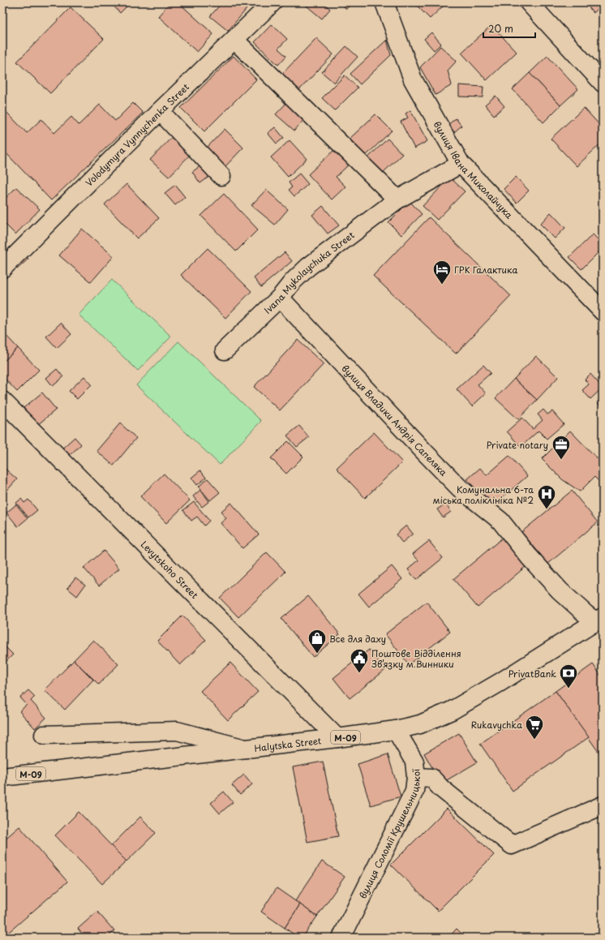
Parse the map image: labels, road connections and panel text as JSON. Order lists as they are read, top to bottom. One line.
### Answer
{"streets":{"street":["Volodymyra Vynnychenka Street","вулиця Івана Миколайчука","Ivana Mykolaychuka Street","вулиця Владики Андрія Сапеляка","Levytskoho Street","М-09","Halytska Street","вулиця Соломії Крушельницької"]},"crossings":[["вулиця Івана Миколайчука","Ivana Mykolaychuka Street"],["Ivana Mykolaychuka Street","вулиця Владики Андрія Сапеляка"],["вулиця Владики Андрія Сапеляка","Halytska Street"],["Levytskoho Street","Halytska Street"],["Halytska Street","вулиця Соломії Крушельницької"]],"places":{"hotel":["ГРК Галактика"],"office":["Private notary"],"hospital":["Комунальна 6-та міська поліклініка №2"],"shop":["Все для даху"],"public building":["Поштове Відділення Зв’язку м.Винники"],"bank":["PrivatBank"],"supermarket":["Rukavychka"]},"scale_bar":"20 m"}
